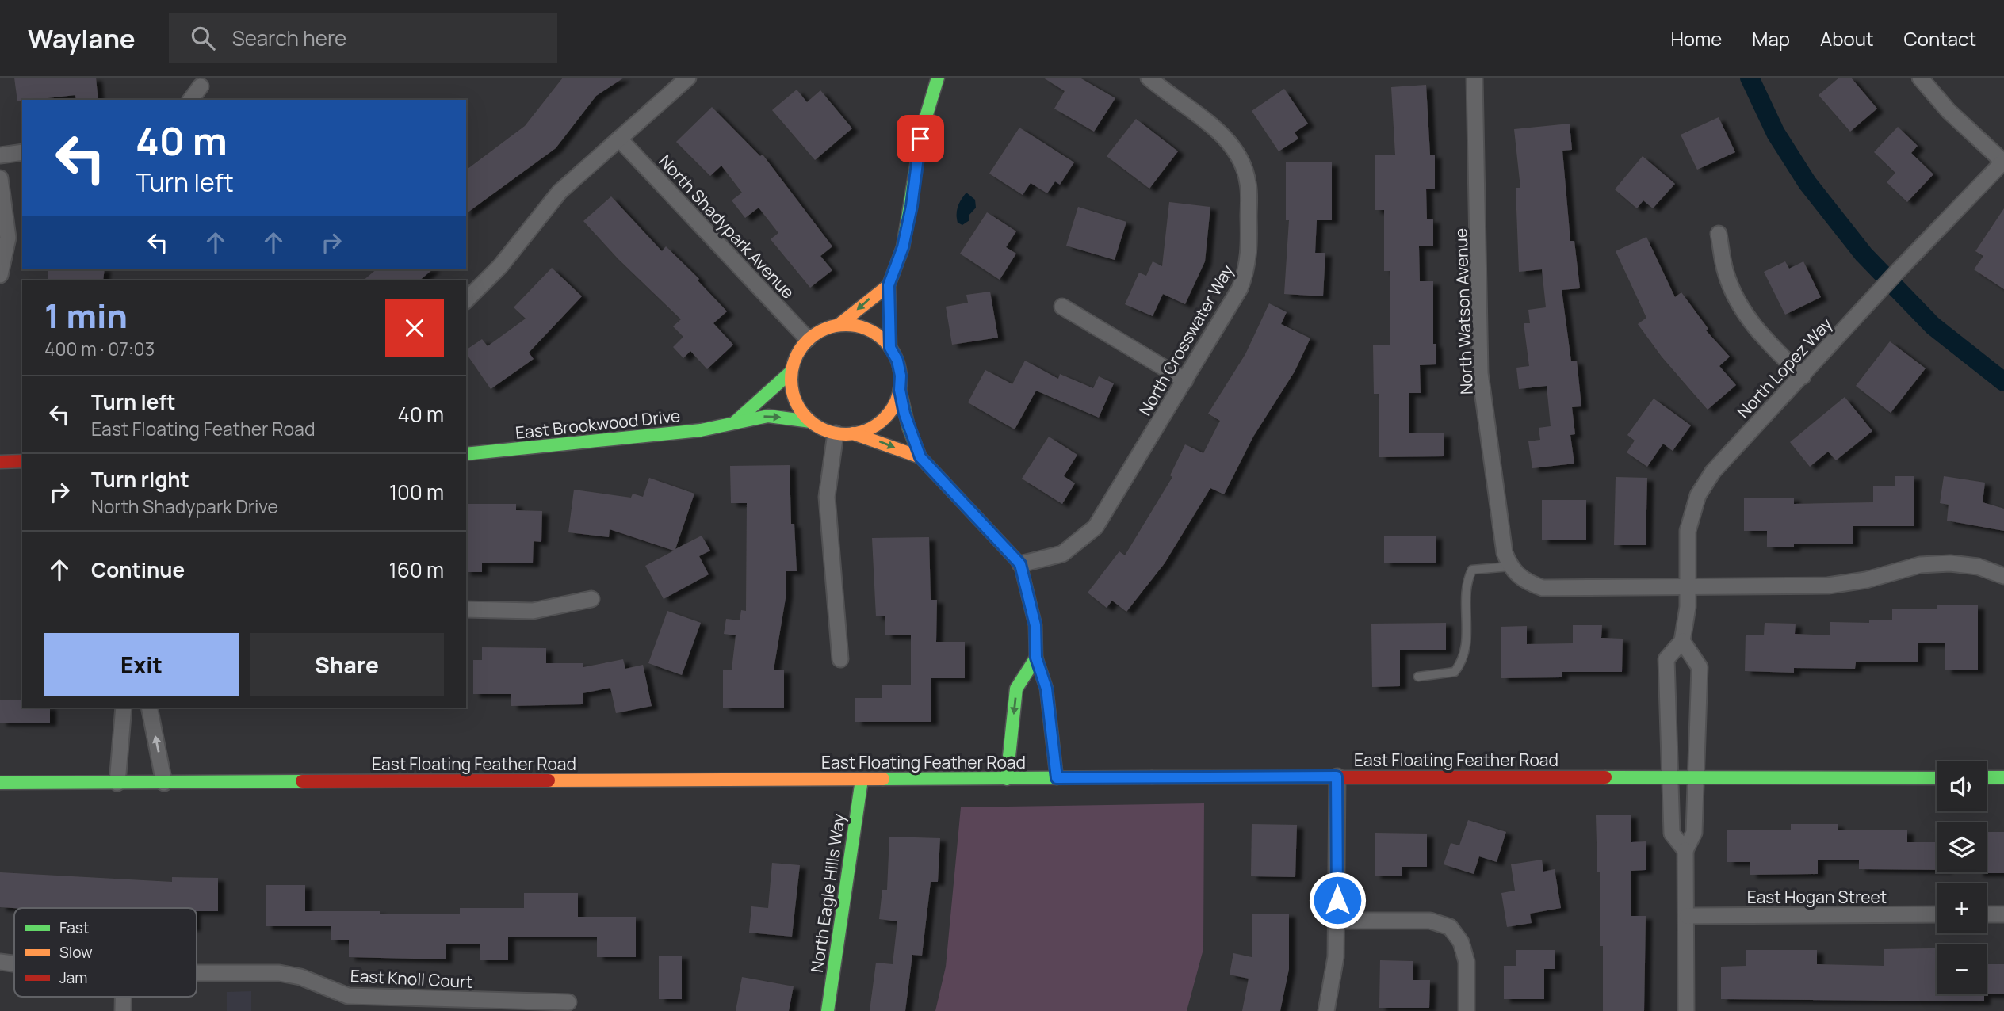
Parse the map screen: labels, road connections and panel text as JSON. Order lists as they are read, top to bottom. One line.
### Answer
{"streets":{"street":["North Shadypark Avenue","North Watson Avenue","North Crosswater Way","North Lopez Way","East Brookwood Drive","East Floating Feather Road","North Eagle Hills Way","East Hogan Street","East Knoll Court"]},"crossings":[["North Shadypark Avenue","East Brookwood Drive"],["East Floating Feather Road","North Eagle Hills Way"]],"legend":["Fast","Slow","Jam"],"page":{"header":"Waylane","search":"Search here","nav":["Home","Map","About","Contact"],"turn":["40 m","Turn left"],"heading":["1 min","400 m · 07:03"],"list":[{"name":"Turn left","note":"East Floating Feather Road","value":"40 m"},{"name":"Turn right","note":"North Shadypark Drive","value":"100 m"},{"name":"Continue","value":"160 m"}],"buttons":["Exit","Share"],"map_buttons":["+","−"]}}
